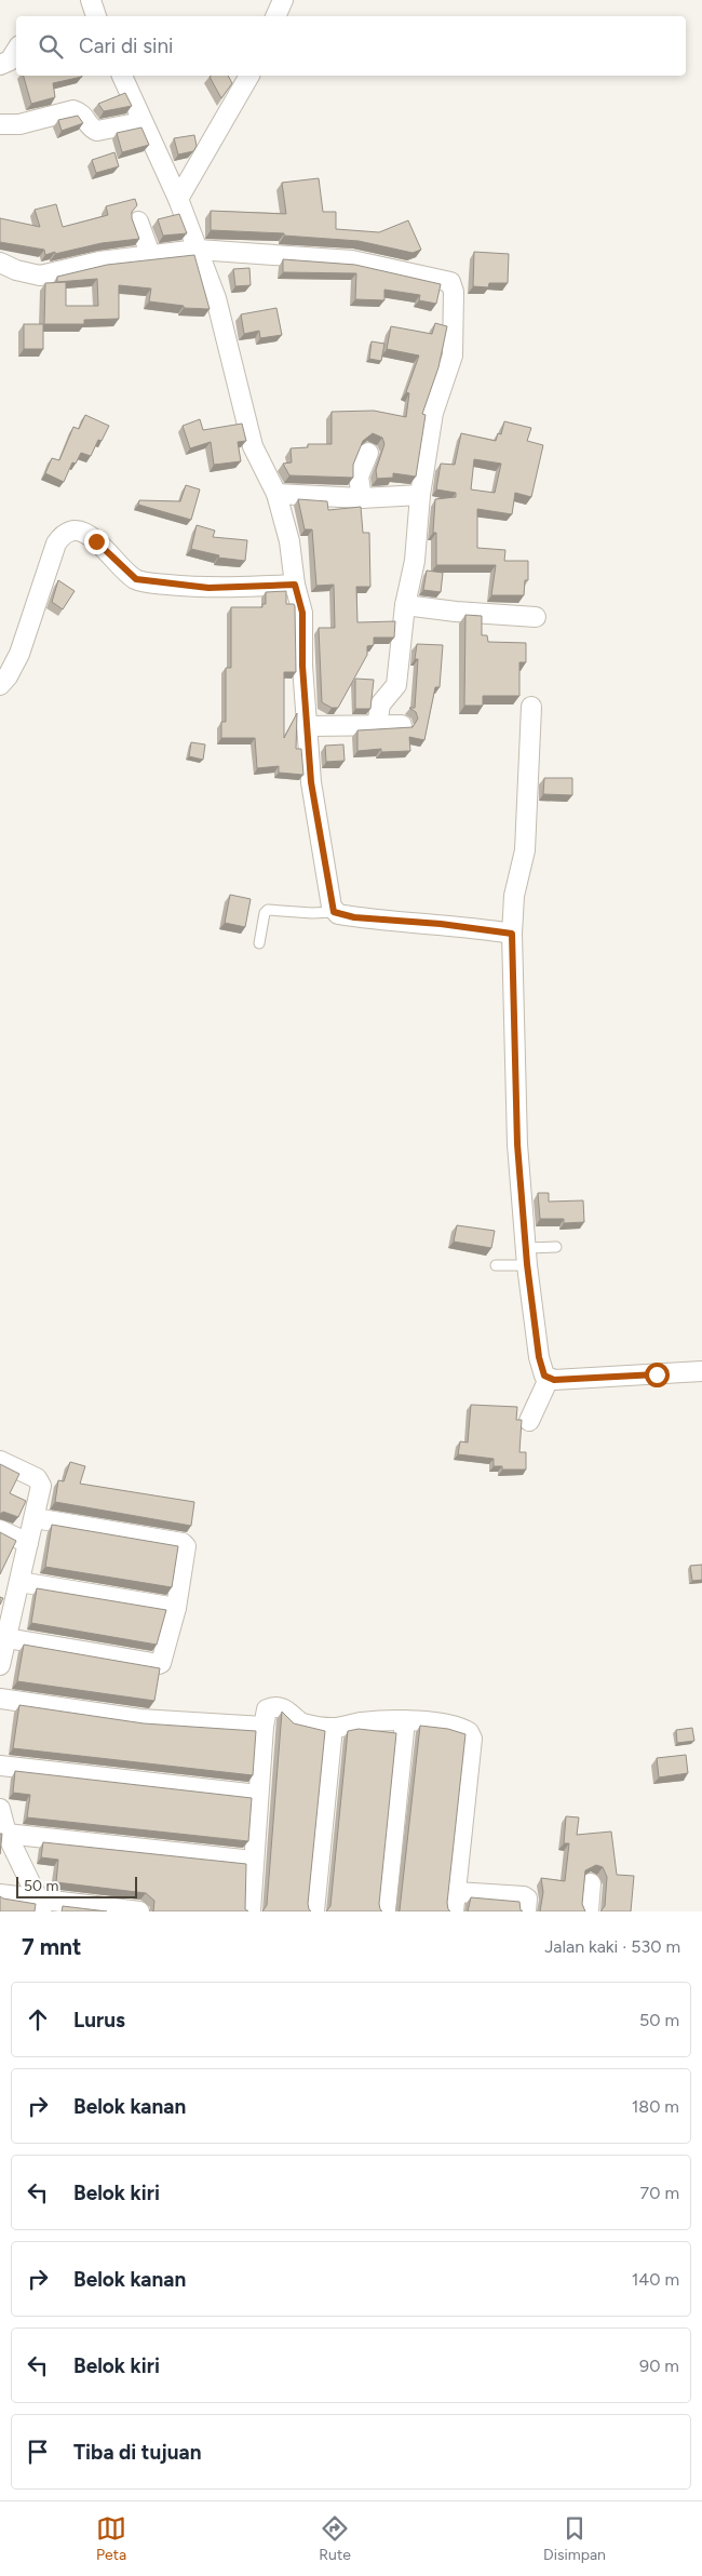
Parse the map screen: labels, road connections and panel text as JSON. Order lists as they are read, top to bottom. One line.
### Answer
{"scale_bar":"50 m","page":{"search":"Cari di sini","scale":"50 m","heading":["7 mnt","Jalan kaki · 530 m"],"list":[["Lurus","50 m"],["Belok kanan","180 m"],["Belok kiri","70 m"],["Belok kanan","140 m"],["Belok kiri","90 m"],"Tiba di tujuan"],"nav":["Peta","Rute","Disimpan"]}}
